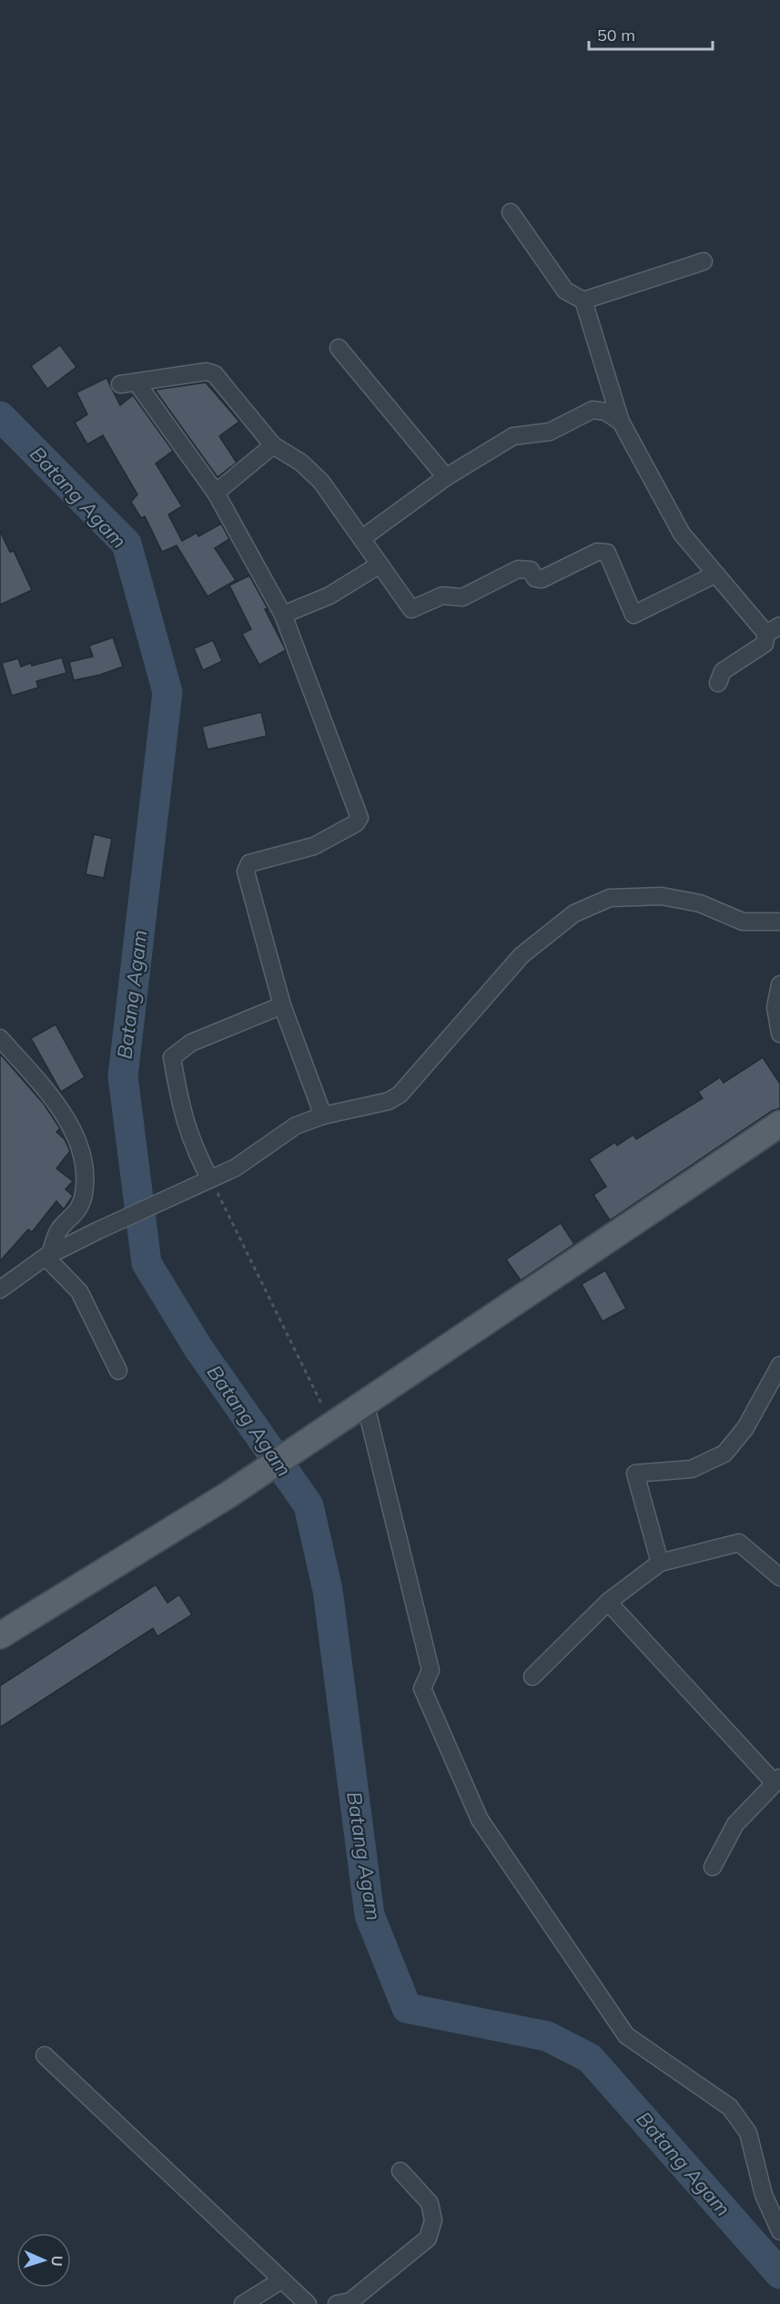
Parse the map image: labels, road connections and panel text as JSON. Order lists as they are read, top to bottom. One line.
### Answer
{"water":["Batang Agam"],"scale_bar":"50 m","north":"right"}
